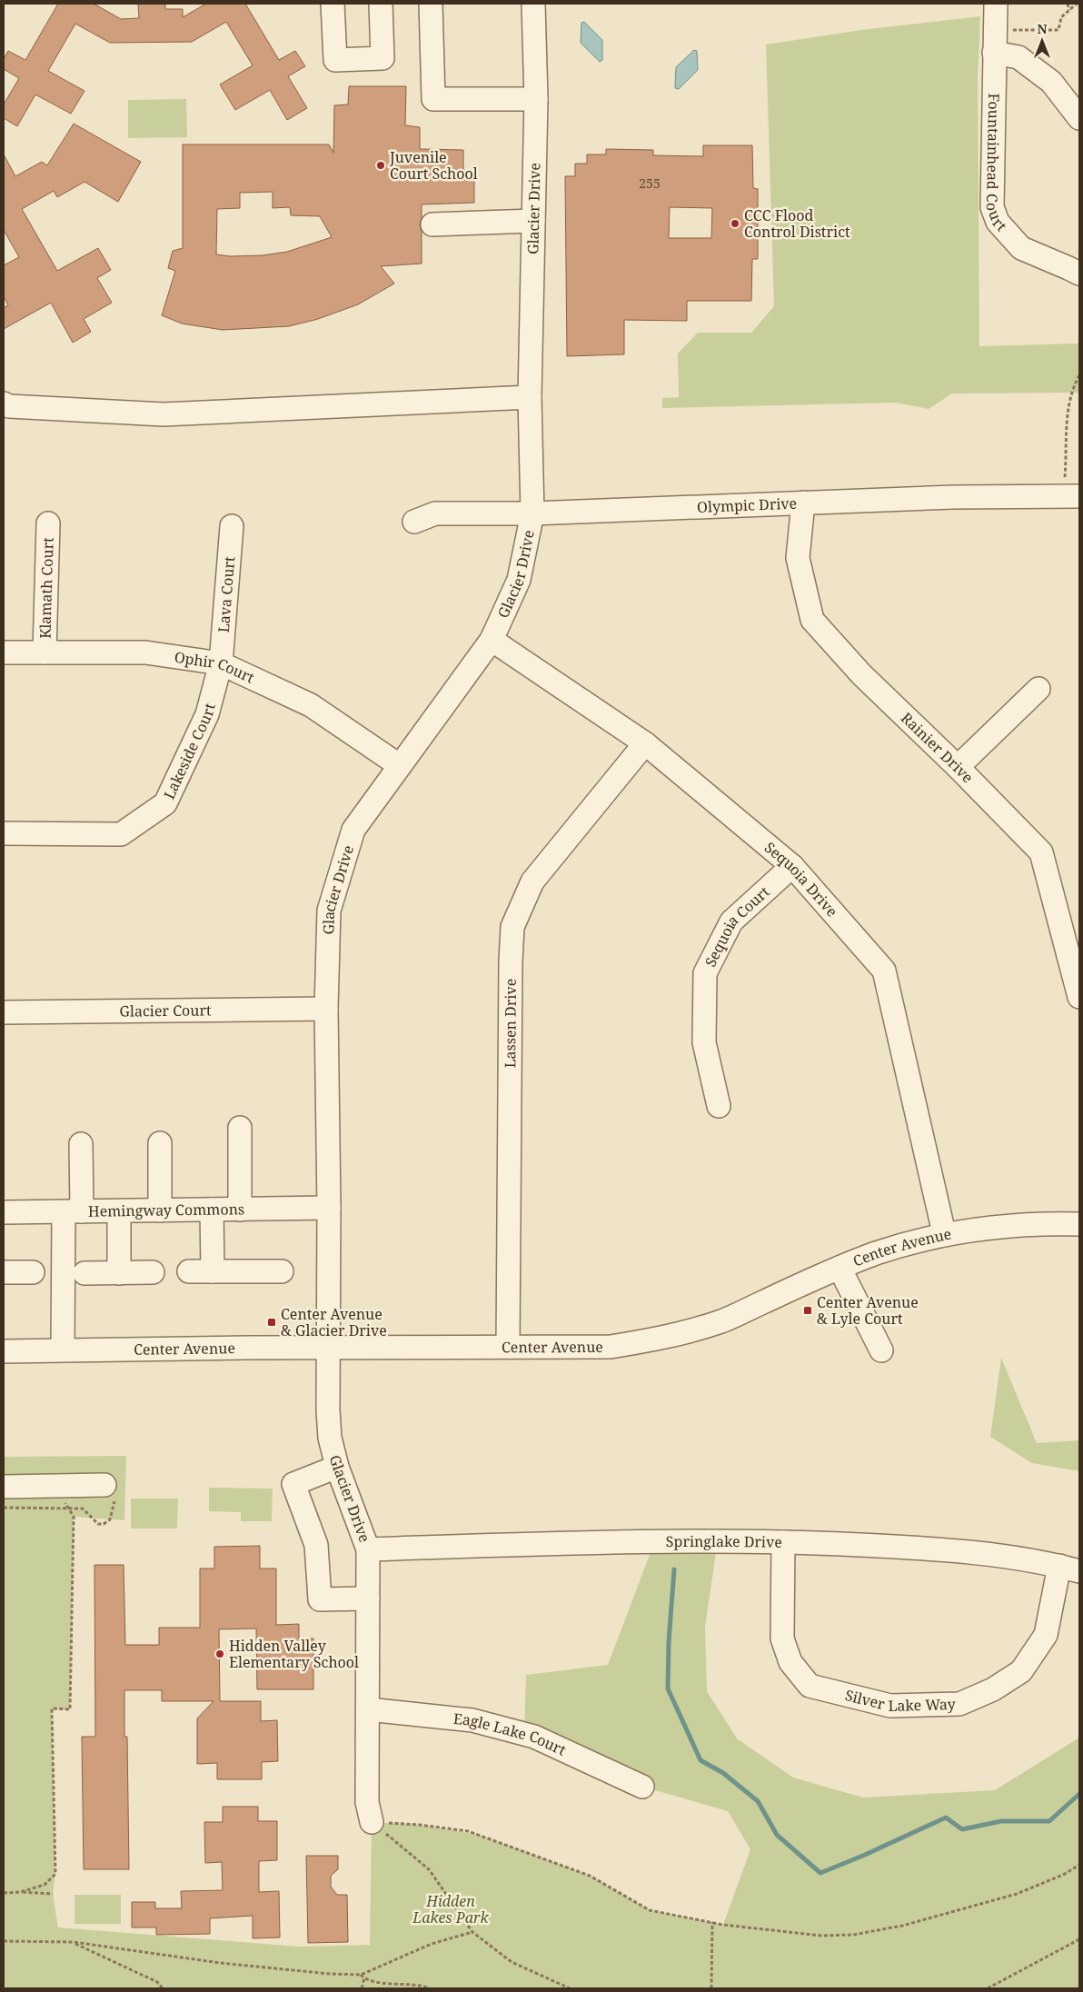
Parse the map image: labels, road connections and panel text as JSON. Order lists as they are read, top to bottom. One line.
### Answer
{"streets":{"street":["Fountainhead Court","Glacier Drive","Olympic Drive","Klamath Court","Lava Court","Ophir Court","Rainier Drive","Lakeside Court","Sequoia Drive","Sequoia Court","Glacier Court","Lassen Drive","Hemingway Commons","Center Avenue","Springlake Drive","Silver Lake Way","Eagle Lake Court"]},"crossings":[["Glacier Drive","Olympic Drive"],["Glacier Drive","Ophir Court"],["Glacier Drive","Sequoia Drive"],["Glacier Drive","Glacier Court"],["Glacier Drive","Hemingway Commons"],["Glacier Drive","Center Avenue"],["Glacier Drive","Springlake Drive"],["Glacier Drive","Eagle Lake Court"],["Olympic Drive","Rainier Drive"],["Klamath Court","Ophir Court"],["Lava Court","Ophir Court"],["Lava Court","Lakeside Court"],["Ophir Court","Lakeside Court"],["Sequoia Drive","Sequoia Court"],["Sequoia Drive","Lassen Drive"],["Sequoia Drive","Center Avenue"],["Lassen Drive","Center Avenue"],["Springlake Drive","Silver Lake Way"]],"parks":["Hidden Lakes Park"],"places":{"other":["Juvenile Court School","CCC Flood Control District","Hidden Valley Elementary School"],"transit":["Center Avenue & Lyle Court","Center Avenue & Glacier Drive"]},"house_numbers":["255"],"north":"top"}
